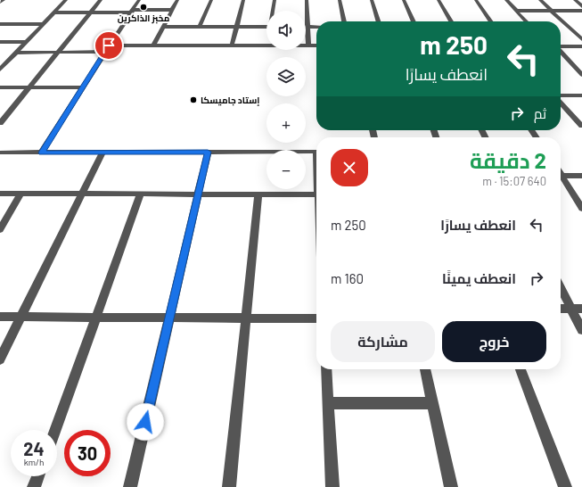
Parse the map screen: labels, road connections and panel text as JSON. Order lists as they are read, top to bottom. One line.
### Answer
{"places":["مخبز الذاكرين","إستاد جاميسكا"],"page":{"map_buttons":["+","−"],"turn":["250 m","انعطف يسارًا"],"then":"ثم","heading":["2 دقيقة","640 m · 15:07"],"list":[{"name":"انعطف يسارًا","value":"250 m"},{"name":"انعطف يمينًا","value":"160 m"}],"buttons":["خروج","مشاركة"],"speed":"24 km/h","limit":"30"}}
